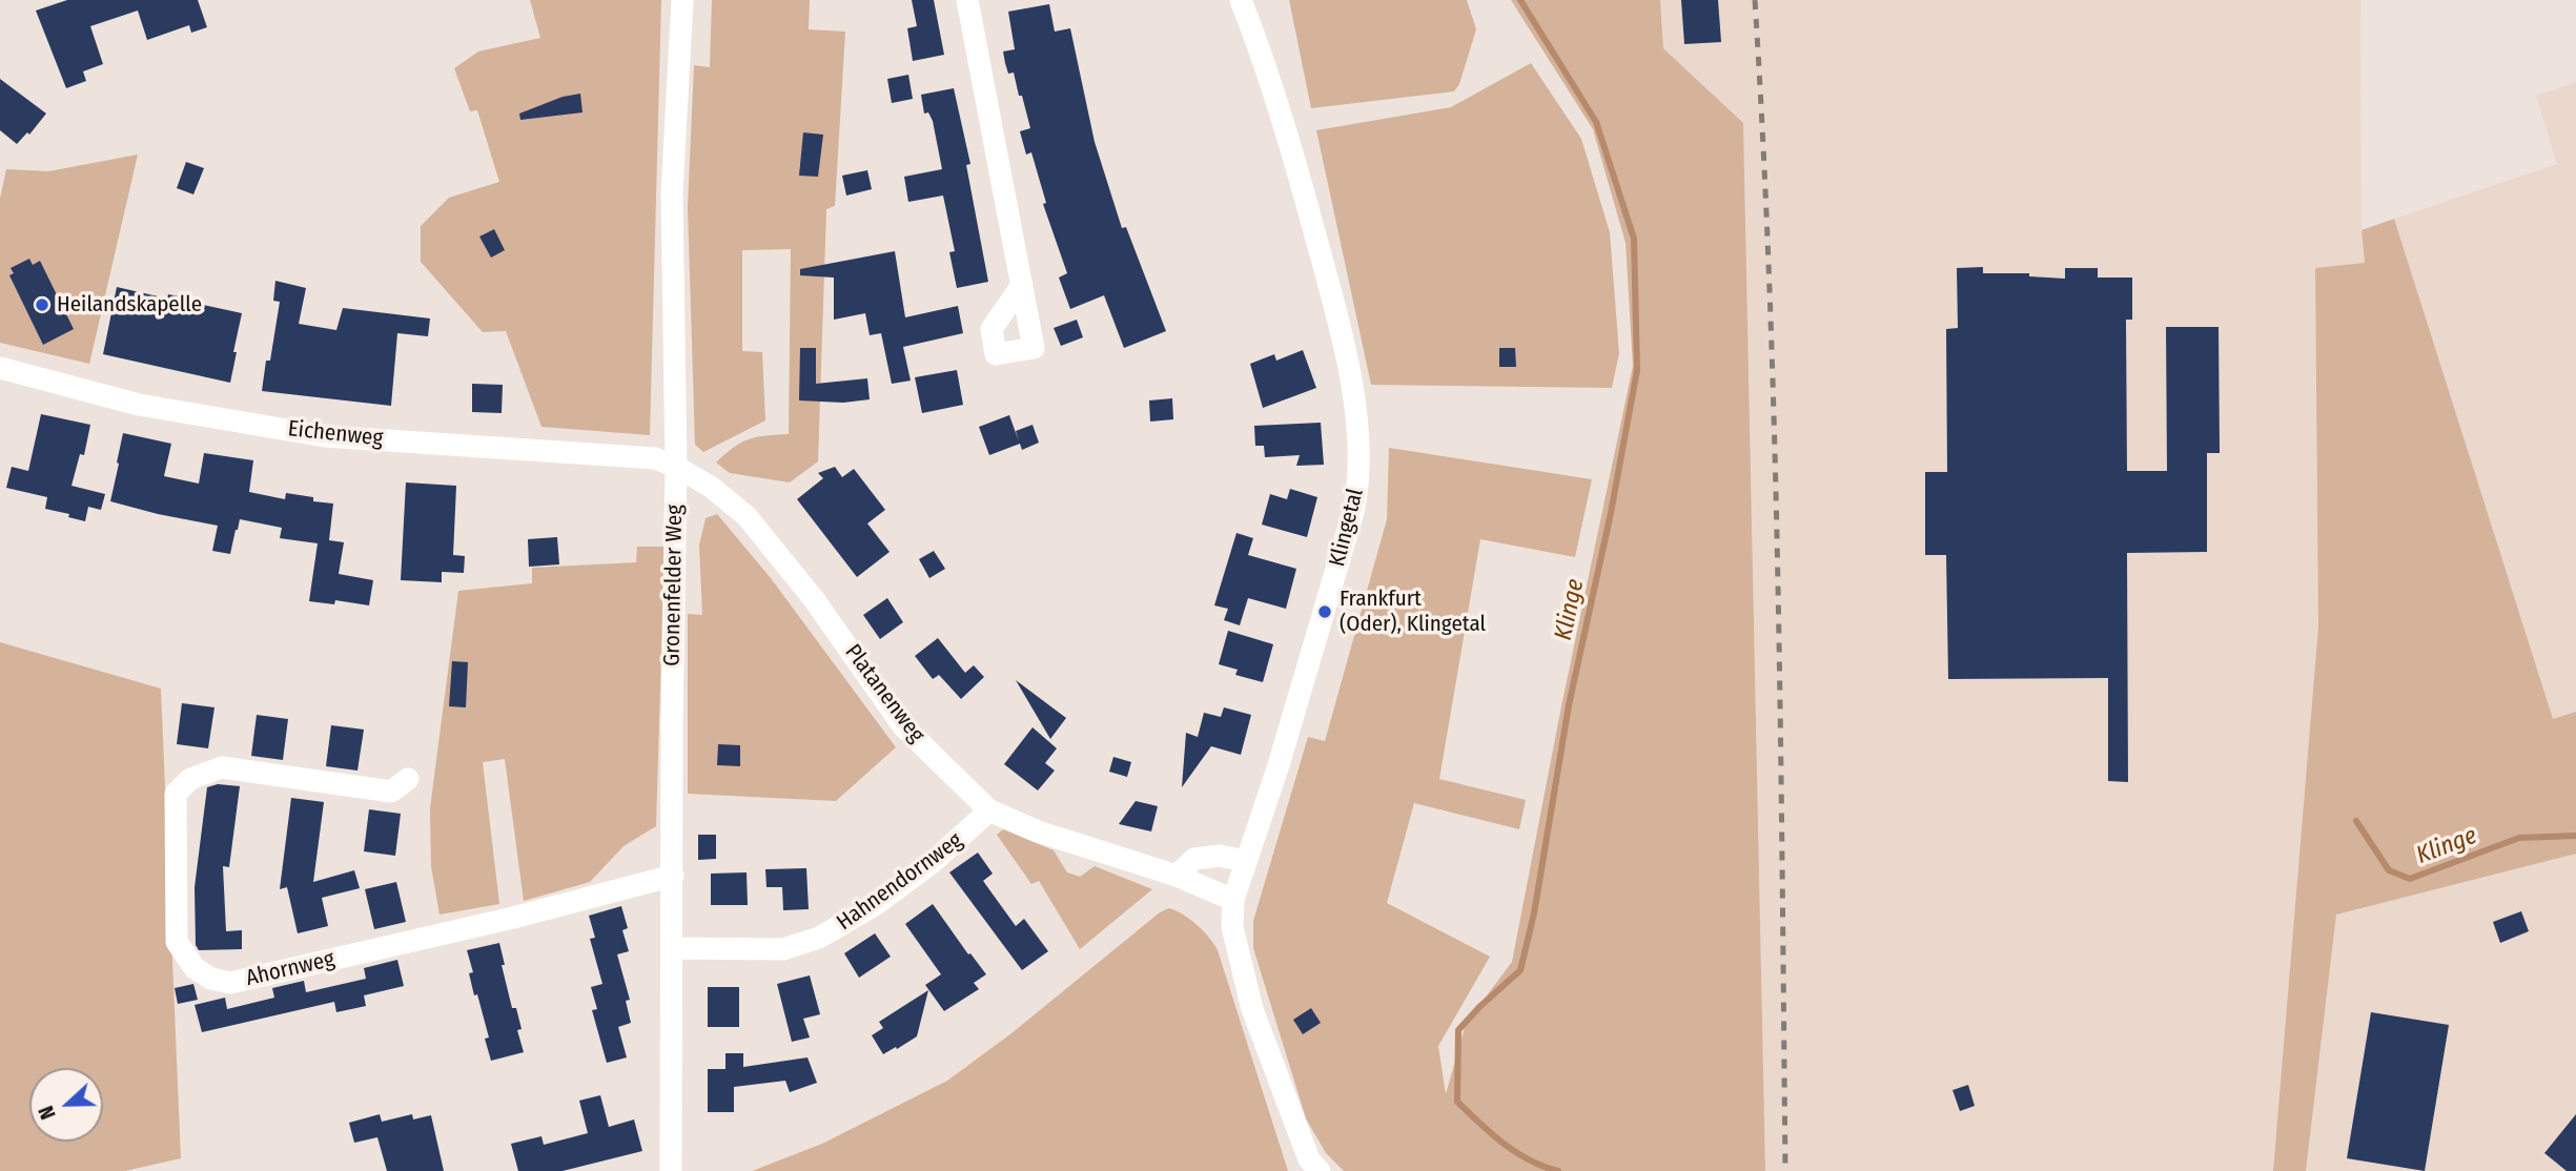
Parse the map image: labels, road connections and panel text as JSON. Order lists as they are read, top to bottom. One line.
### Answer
{"streets":{"street":["Eichenweg","Klingetal","Gronenfelder Weg","Platanenweg","Hahnendornweg","Ahornweg"]},"crossings":[["Eichenweg","Gronenfelder Weg"],["Eichenweg","Platanenweg"],["Klingetal","Platanenweg"],["Gronenfelder Weg","Platanenweg"],["Gronenfelder Weg","Hahnendornweg"],["Gronenfelder Weg","Ahornweg"],["Platanenweg","Hahnendornweg"]],"water":["Klinge"],"places":["Heilandskapelle","Frankfurt (Oder), Klingetal"],"north":"left"}
